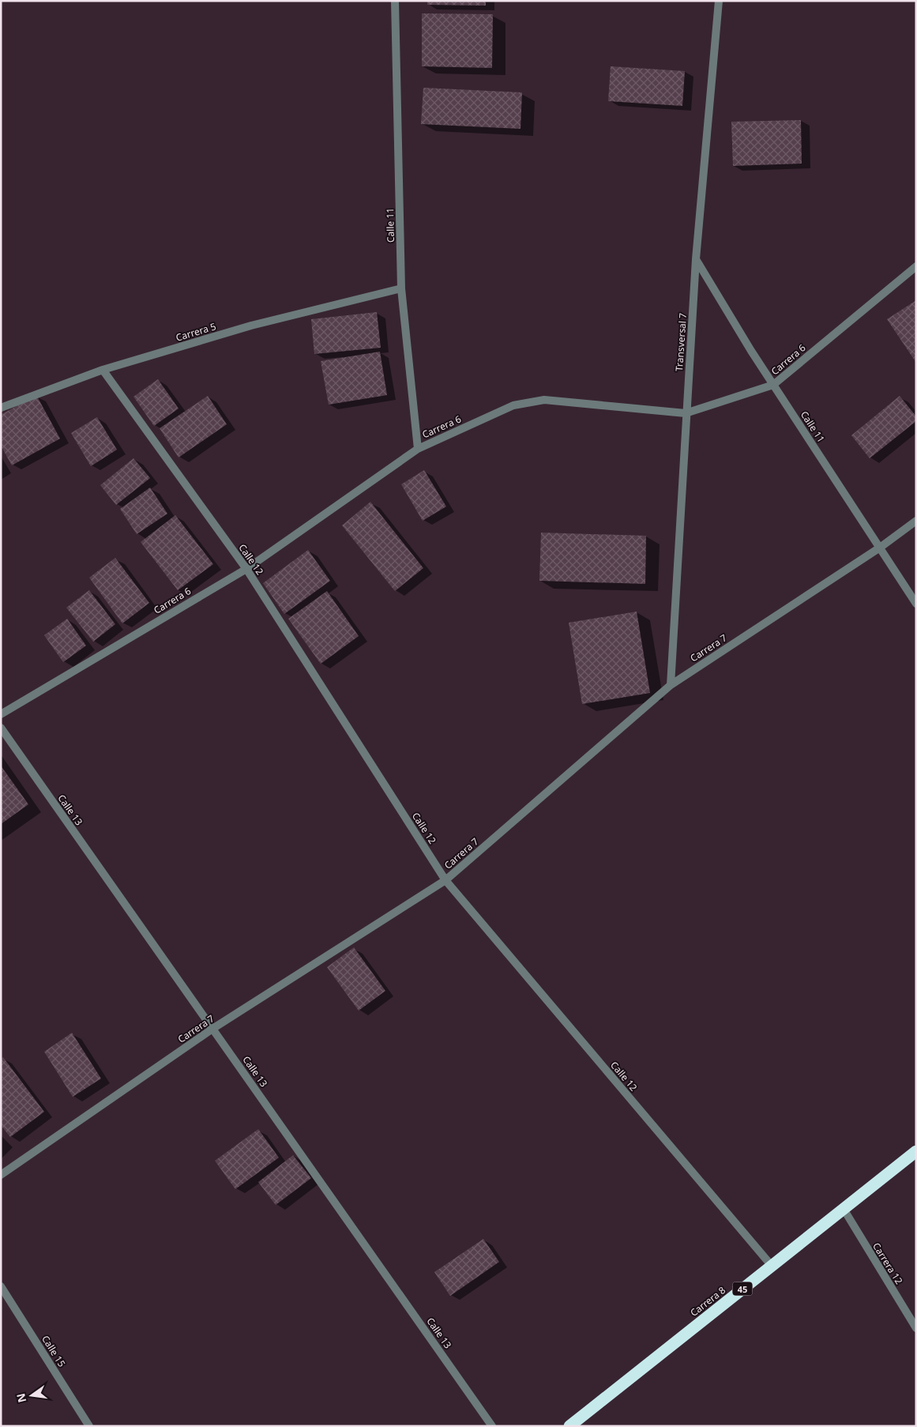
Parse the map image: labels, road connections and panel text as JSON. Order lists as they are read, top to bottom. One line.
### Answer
{"streets":{"highway":["45","Carrera 8"],"street":["Calle 11","Carrera 5","Transversal 7","Carrera 6","Calle 12","Carrera 7","Calle 13","Carrera 12","Calle 15"]},"crossings":[["Calle 11","Carrera 5"],["Calle 11","Transversal 7"],["Calle 11","Carrera 6"],["Calle 11","Carrera 7"],["Carrera 5","Calle 12"],["Transversal 7","Carrera 6"],["Transversal 7","Carrera 7"],["Carrera 6","Calle 12"],["Calle 12","Carrera 7"],["Calle 12","Carrera 8"],["Carrera 7","Calle 13"],["Carrera 12","Carrera 8"]],"north":"left"}
